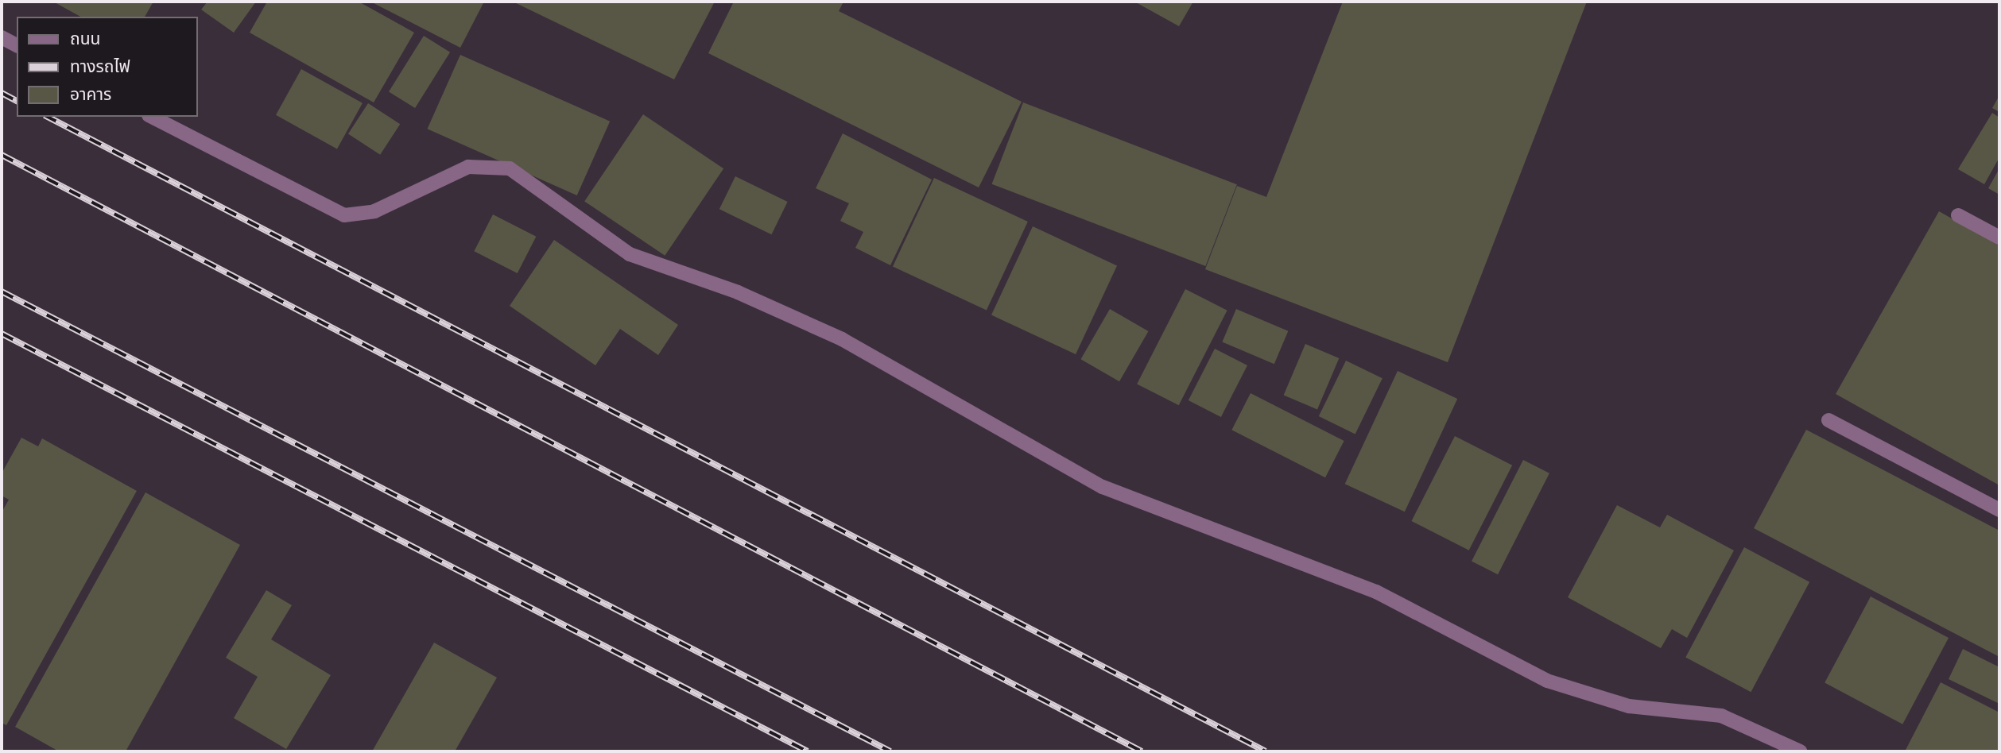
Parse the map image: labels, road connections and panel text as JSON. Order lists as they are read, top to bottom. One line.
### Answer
{"legend":["ถนน","ทางรถไฟ","อาคาร"]}
